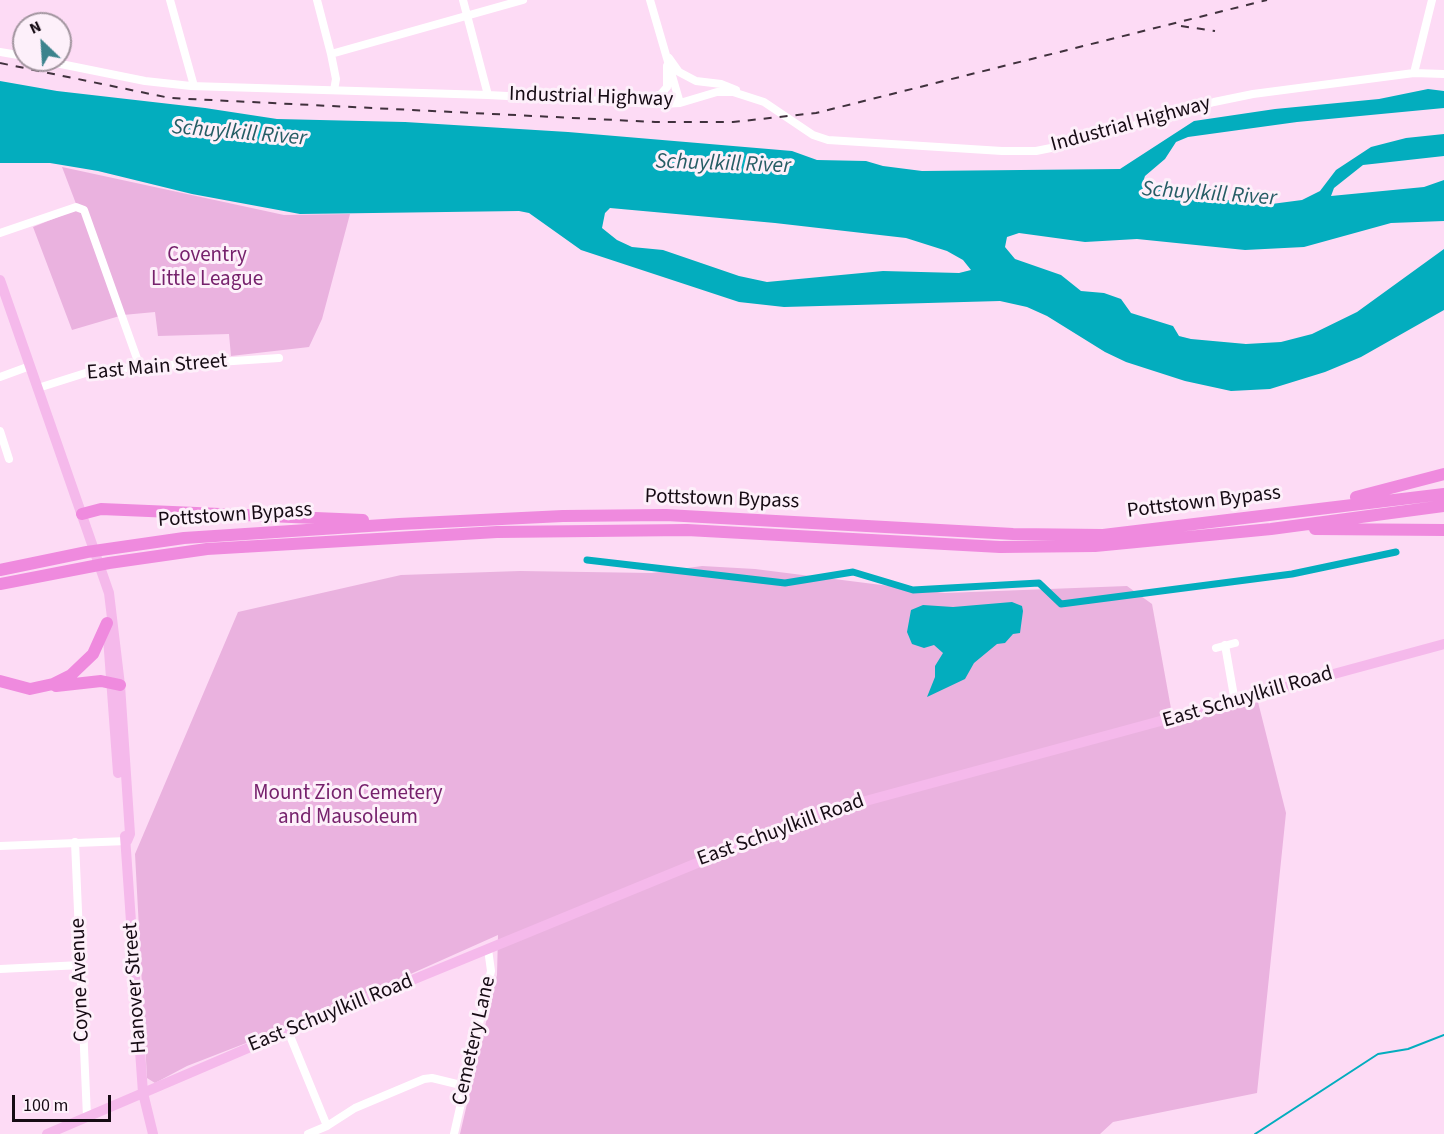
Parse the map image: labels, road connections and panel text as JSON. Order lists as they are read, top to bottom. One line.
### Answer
{"streets":{"highway":["Pottstown Bypass"],"main road":["East Schuylkill Road","Hanover Street"],"street":["Industrial Highway","East Main Street","Coyne Avenue","Cemetery Lane"]},"crossings":[["East Main Street","Hanover Street"],["Pottstown Bypass","Hanover Street"],["East Schuylkill Road","Coyne Avenue"],["East Schuylkill Road","Hanover Street"],["East Schuylkill Road","Cemetery Lane"]],"water":["Schuylkill River"],"parks":["Coventry Little League","Mount Zion Cemetery and Mausoleum"],"scale_bar":"100 m","north":"top left"}
